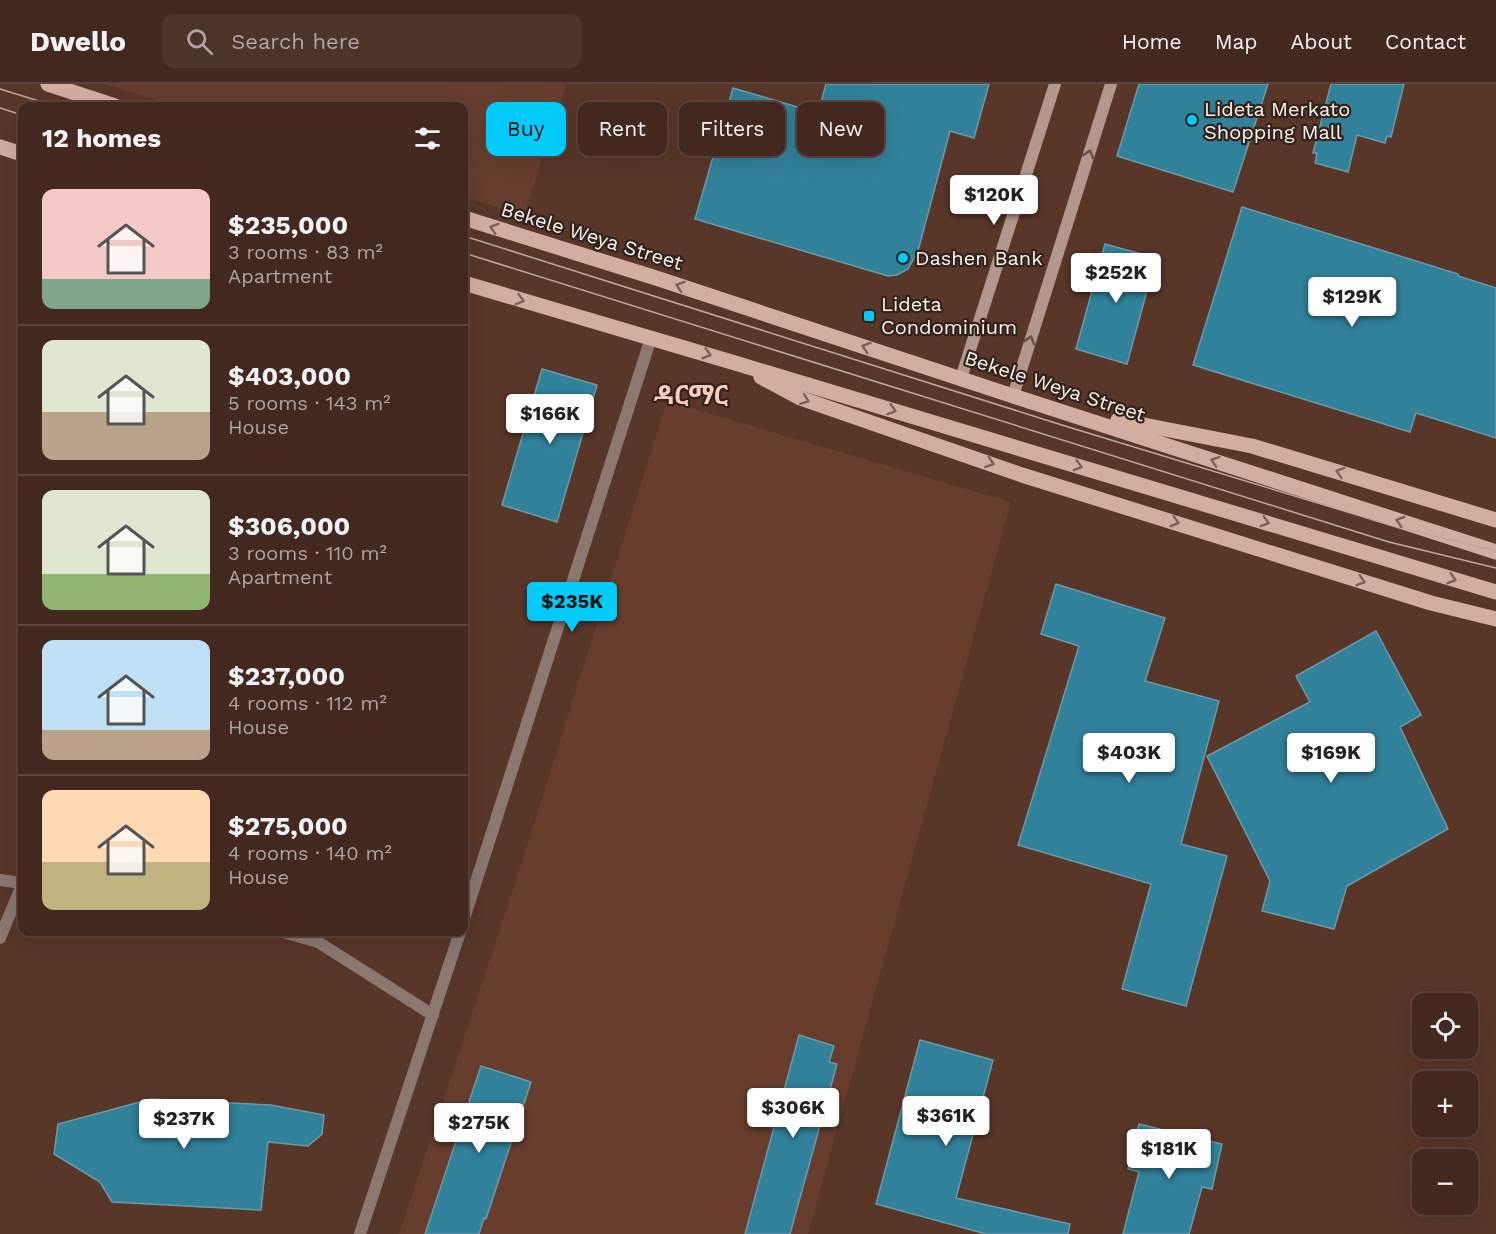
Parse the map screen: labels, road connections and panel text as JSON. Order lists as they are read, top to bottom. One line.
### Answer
{"streets":{"main road":["Bekele Weya Street"]},"districts":["ዳርማር"],"places":{"other":["Lideta Merkato Shopping Mall","Dashen Bank"],"transit":["Lideta Condominium"]},"page":{"header":"Dwello","search":"Search here","nav":["Home","Map","About","Contact"],"chip":["Buy","Rent","Filters","New"],"heading":"12 homes","list":[{"name":"$235,000","note":"3 rooms · 83 m² · Apartment"},{"name":"$403,000","note":"5 rooms · 143 m² · House"},{"name":"$306,000","note":"3 rooms · 110 m² · Apartment"},{"name":"$237,000","note":"4 rooms · 112 m² · House"},{"name":"$275,000","note":"4 rooms · 140 m² · House"}],"price":["$120K","$252K","$129K","$166K","$235K","$403K","$169K","$306K","$361K","$237K","$275K","$181K"],"map_buttons":["+","−"]}}
